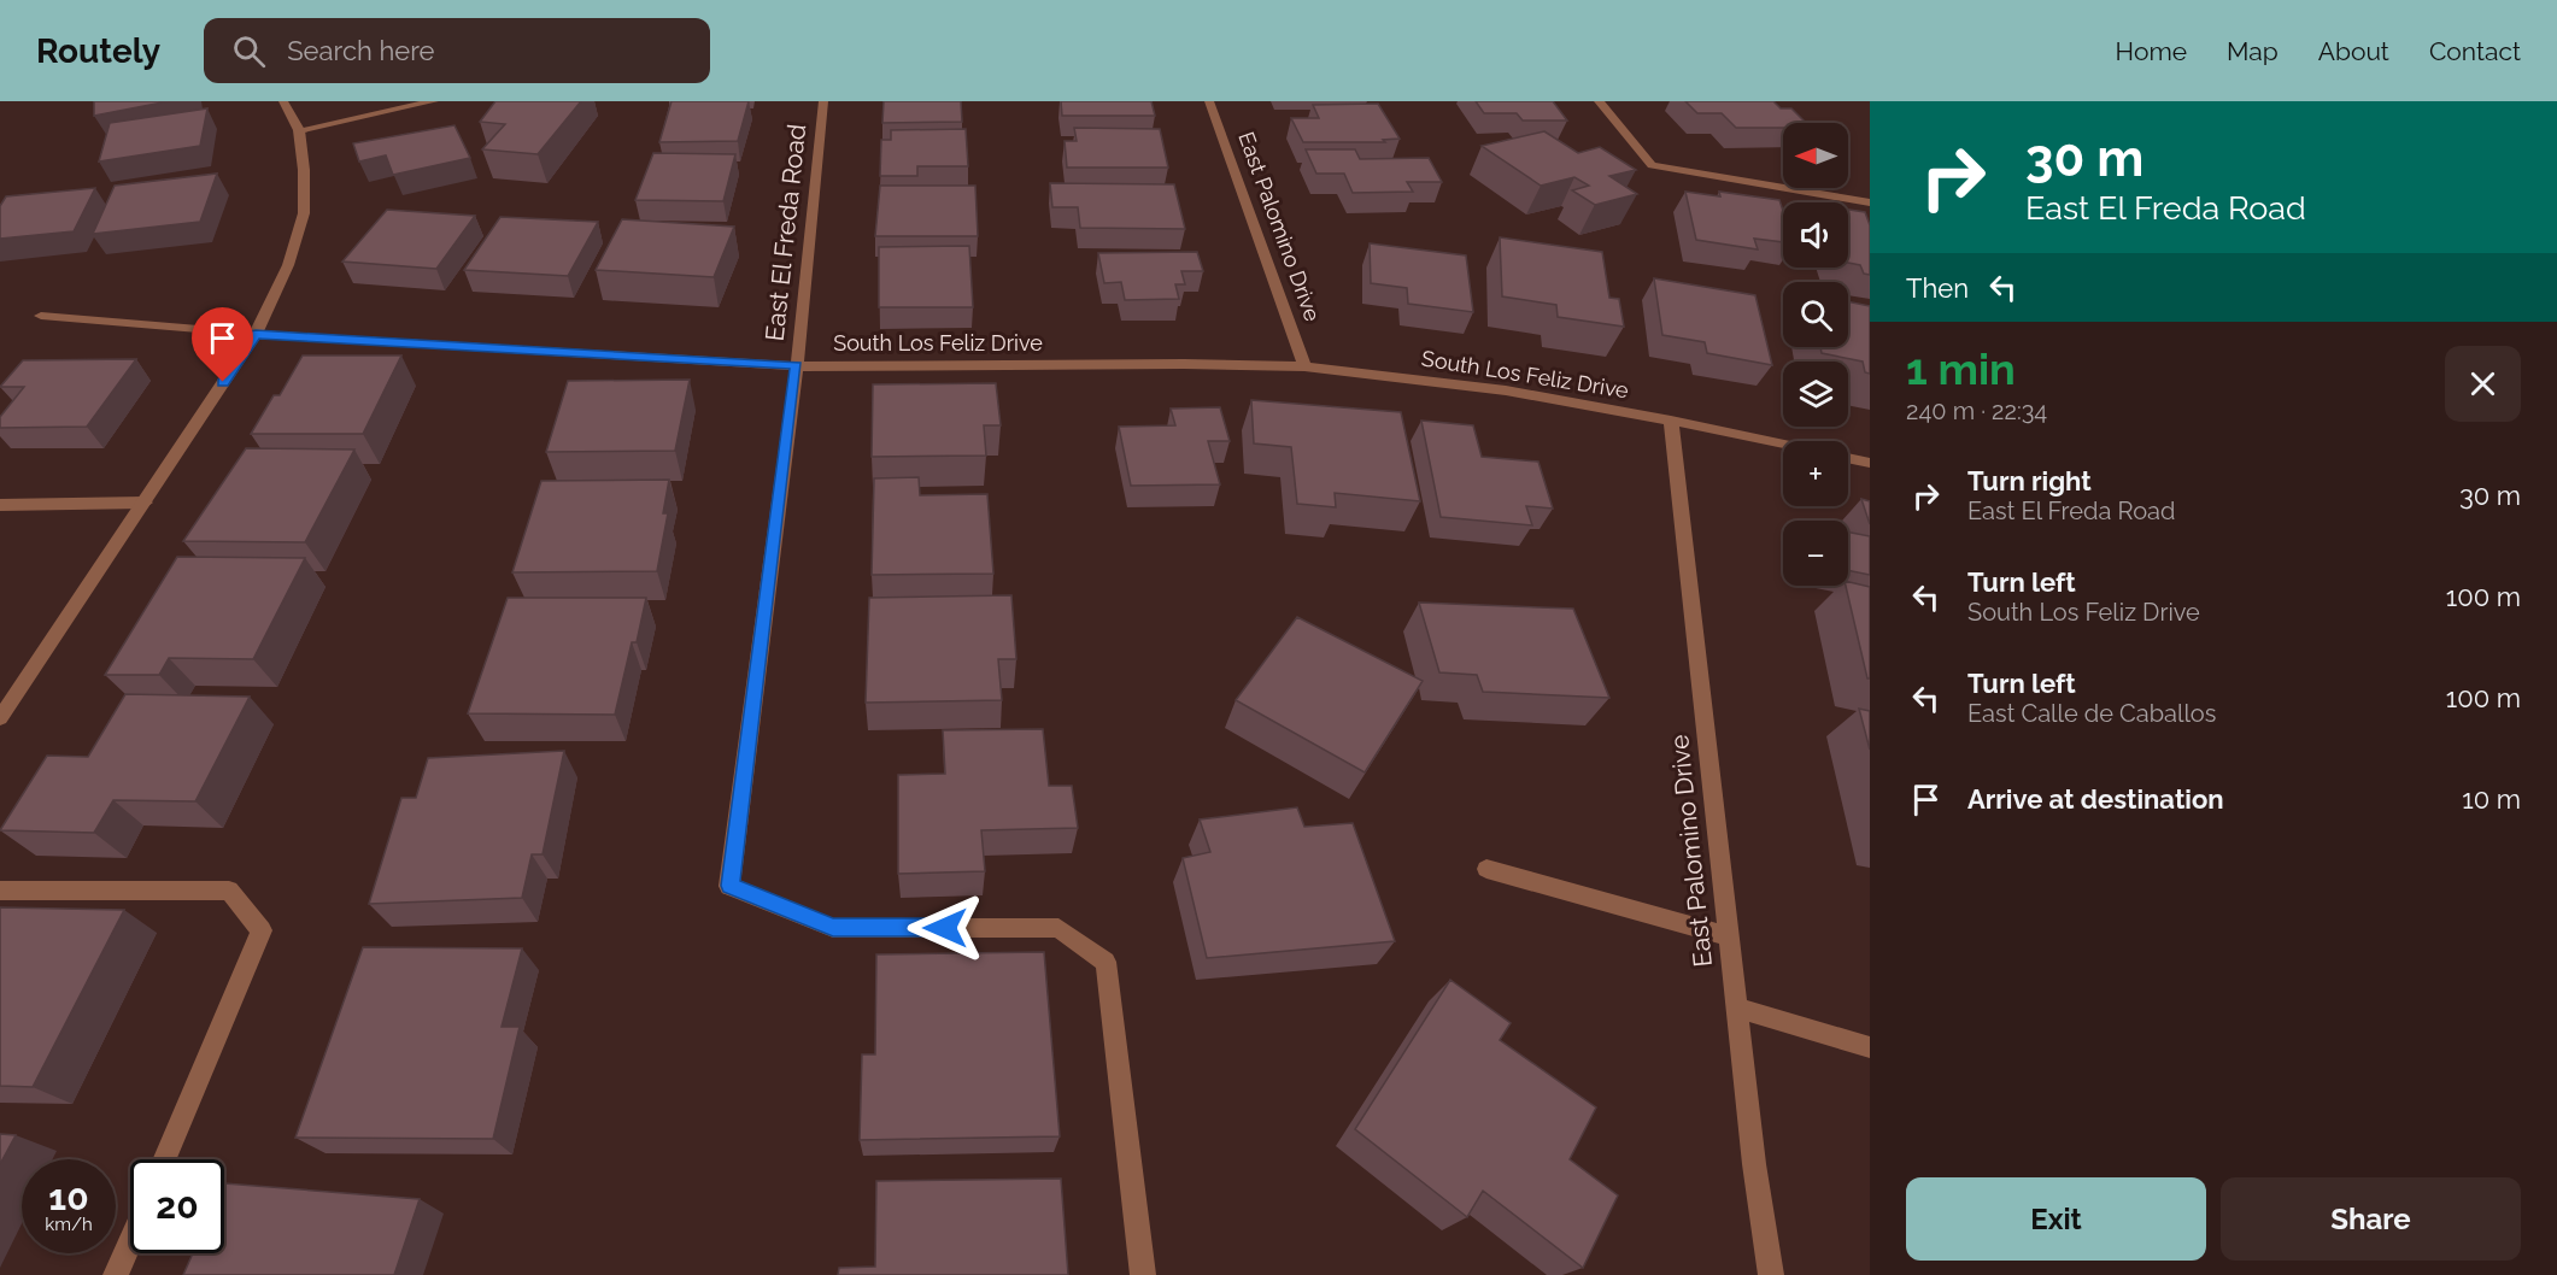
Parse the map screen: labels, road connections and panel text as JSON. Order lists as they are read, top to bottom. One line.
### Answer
{"streets":{"street":["East Palomino Drive","East El Freda Road","South Los Feliz Drive"]},"crossings":[["East Palomino Drive","South Los Feliz Drive"],["East El Freda Road","South Los Feliz Drive"]],"north":"left","page":{"header":"Routely","search":"Search here","nav":["Home","Map","About","Contact"],"turn":["30 m","East El Freda Road"],"map_buttons":["+","−"],"then":"Then","heading":["1 min","240 m · 22:34"],"list":[{"name":"Turn right","note":"East El Freda Road","value":"30 m"},{"name":"Turn left","note":"South Los Feliz Drive","value":"100 m"},{"name":"Turn left","note":"East Calle de Caballos","value":"100 m"},{"name":"Arrive at destination","value":"10 m"}],"speed":"10 km/h","limit":"20","buttons":["Exit","Share"]}}
